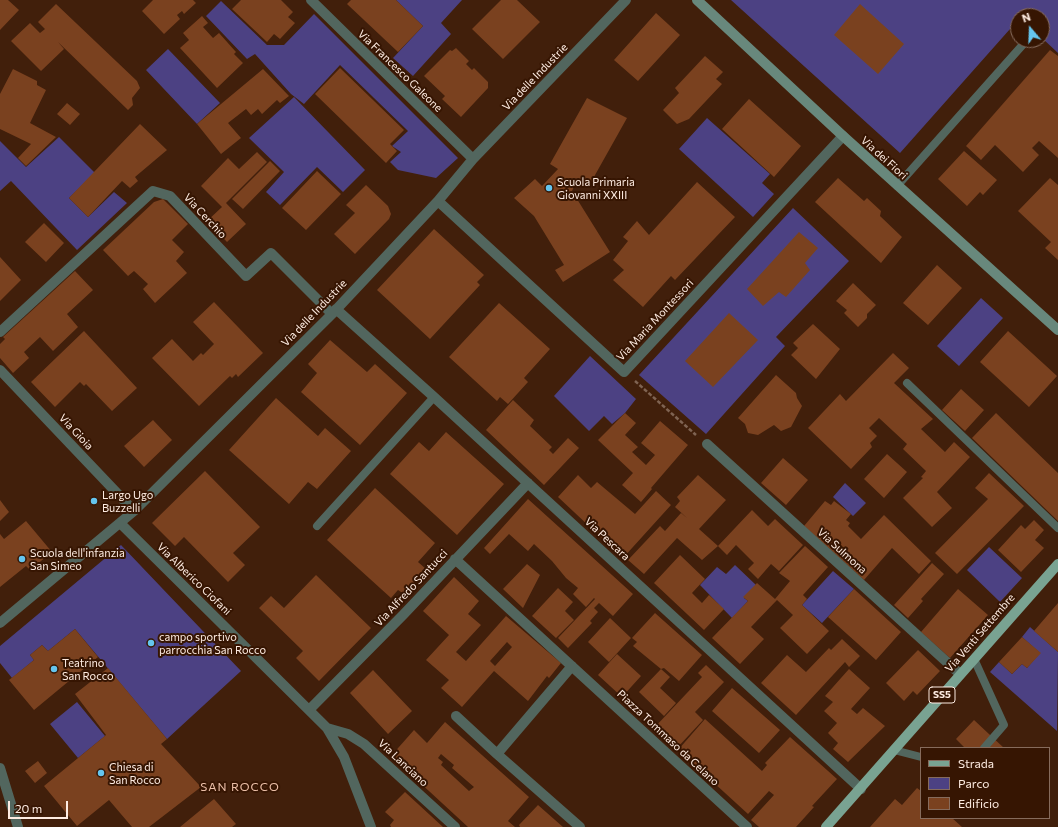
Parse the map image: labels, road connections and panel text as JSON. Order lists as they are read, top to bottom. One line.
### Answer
{"streets":{"main road":["Via dei Fiori","Via Venti Settembre","SS5"],"street":["Via Francesco Galeone","Via delle Industrie","Via Cerchio","Via Maria Montessori","Via Gioia","Via Pescara","Via Sulmona","Via Alberico Ciofani","Via Alfredo Santucci","Piazza Tommaso da Celano","Via Lanciano"]},"crossings":[["Via Francesco Galeone","Via delle Industrie"],["Via delle Industrie","Via Cerchio"],["Via delle Industrie","Via Maria Montessori"],["Via delle Industrie","Via Gioia"],["Via delle Industrie","Via Pescara"],["Via delle Industrie","Via Alberico Ciofani"],["Via dei Fiori","Via Maria Montessori"],["Via Cerchio","Via Pescara"],["Via Pescara","Via Alfredo Santucci"],["Via Pescara","Via Venti Settembre"],["Via Sulmona","Via Venti Settembre"],["Via Alberico Ciofani","Via Alfredo Santucci"],["Via Alberico Ciofani","Via Lanciano"],["Via Alfredo Santucci","Piazza Tommaso da Celano"]],"districts":["SAN ROCCO"],"places":["Scuola Primaria Giovanni XXIII","Largo Ugo Buzzelli","Scuola dell'infanzia San Simeo","campo sportivo parrocchia San Rocco","Teatrino San Rocco","Chiesa di San Rocco"],"legend":["Strada","Parco","Edificio"],"scale_bar":"20 m","north":"top"}
